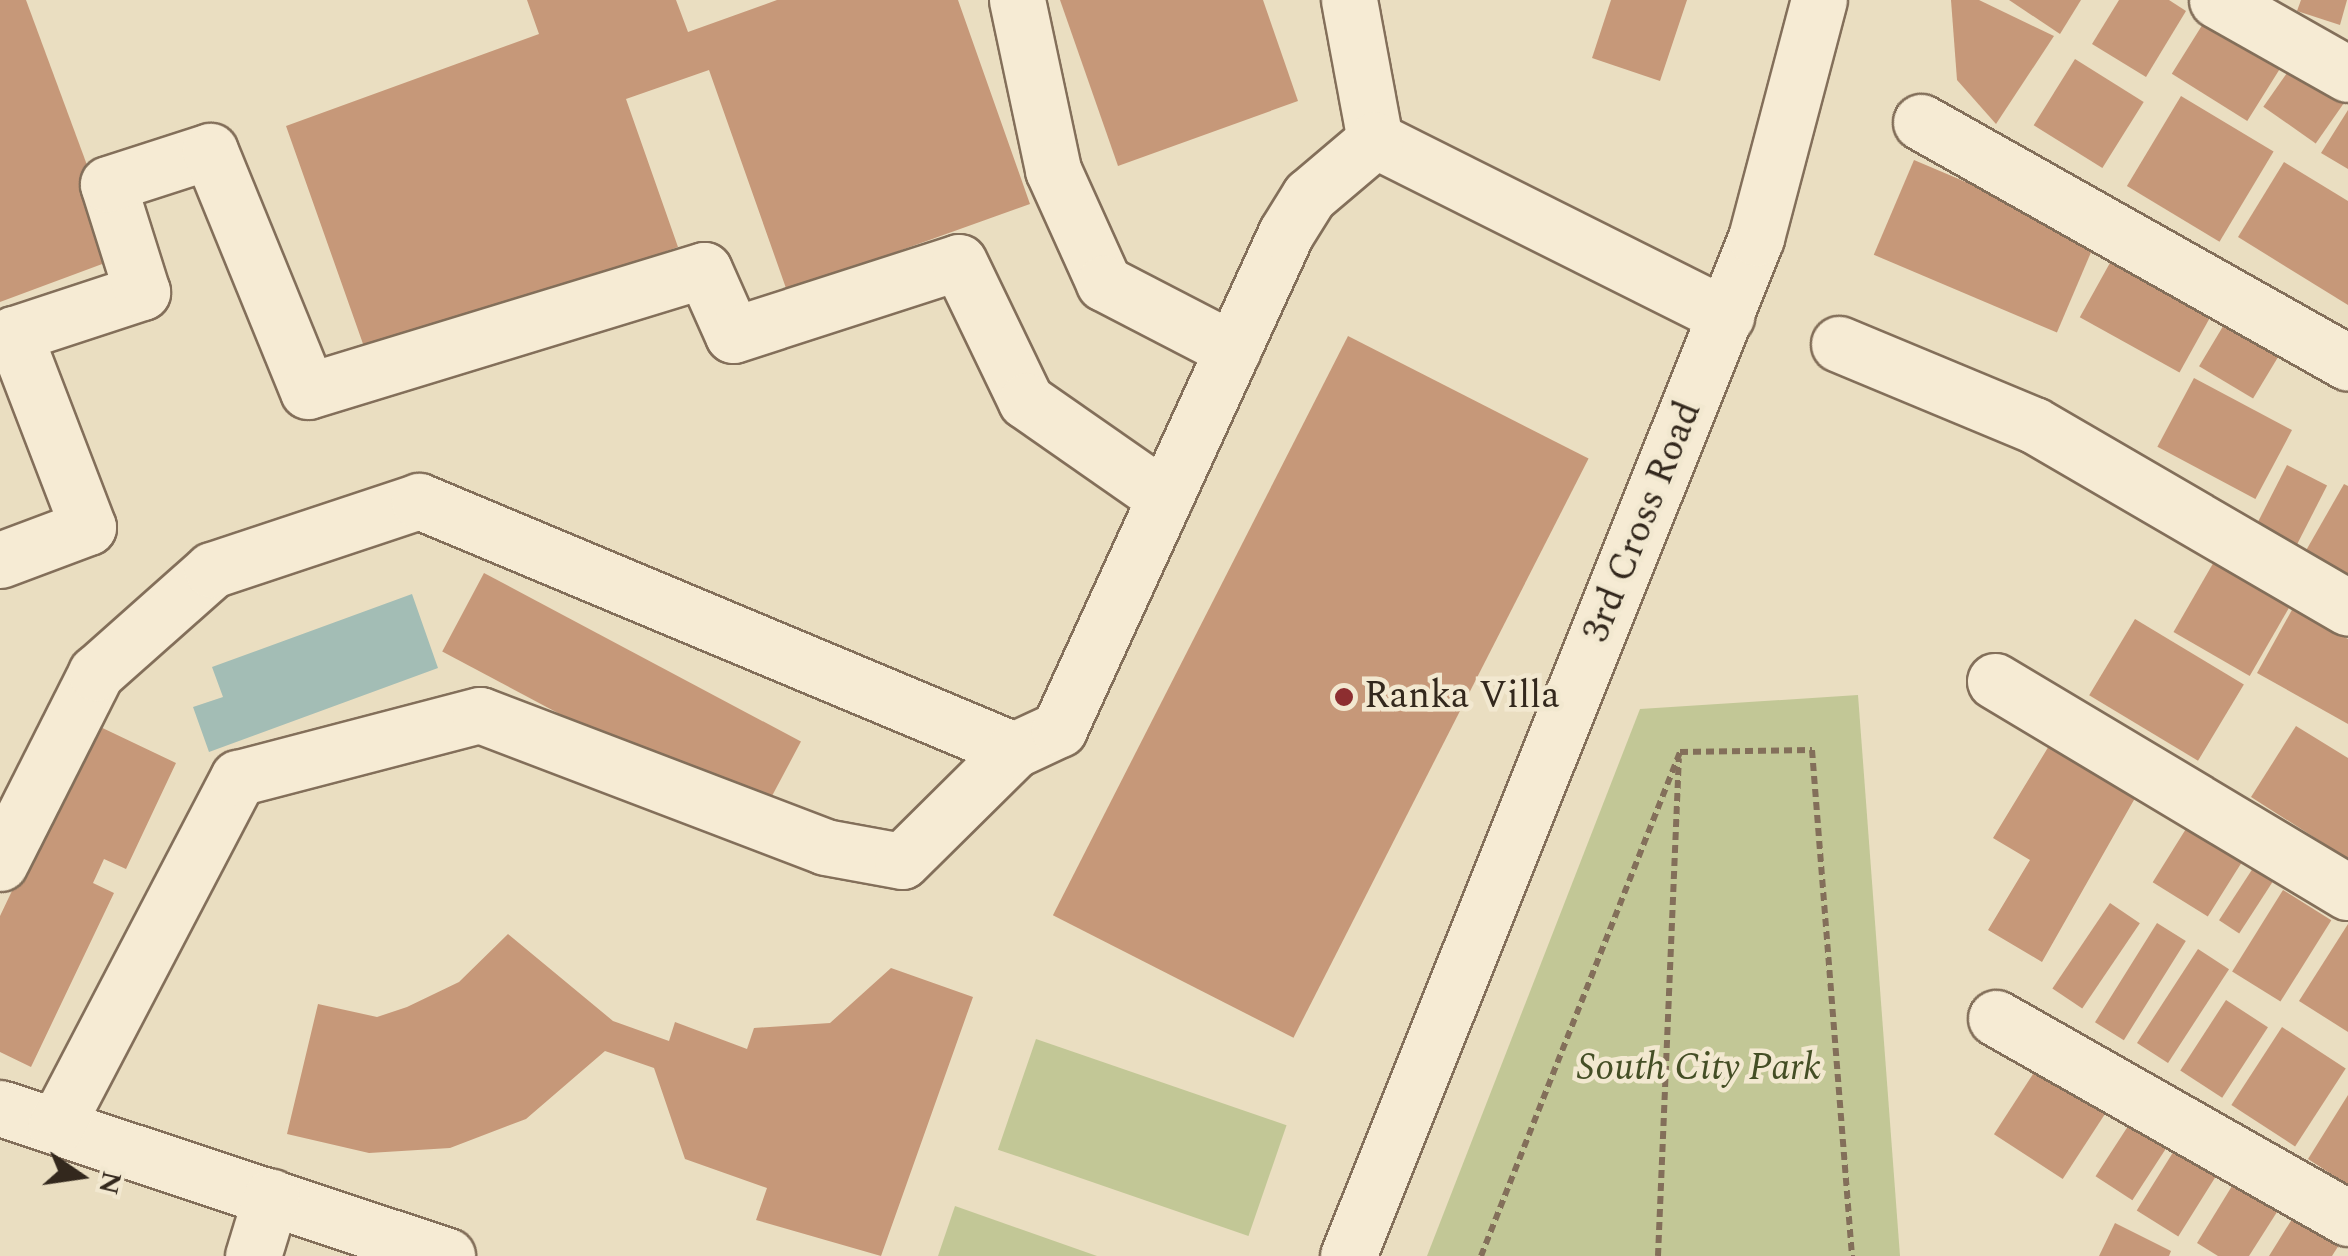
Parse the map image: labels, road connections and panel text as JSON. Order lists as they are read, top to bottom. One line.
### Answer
{"streets":{"street":["3rd Cross Road"]},"parks":["South City Park"],"places":["Ranka Villa"],"north":"right"}
